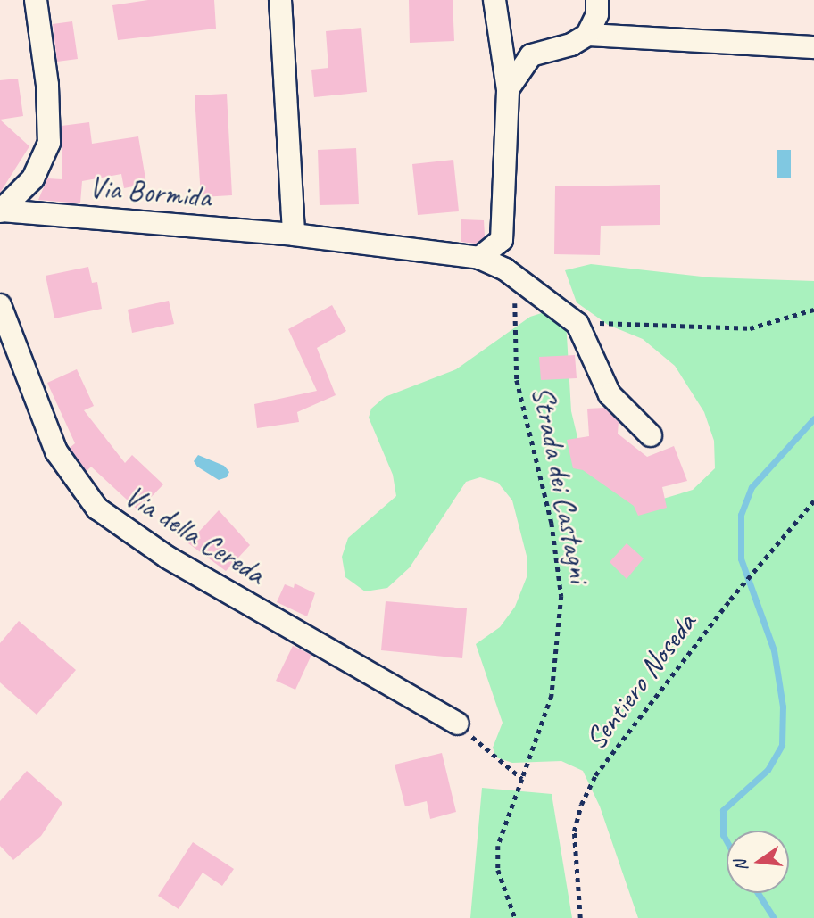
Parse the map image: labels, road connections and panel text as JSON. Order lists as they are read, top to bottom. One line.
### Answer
{"streets":{"street":["Via Bormida","Via della Cereda"],"path":["Strada dei Castagni","Sentiero Noseda"]},"crossings":[["Via Bormida","Strada dei Castagni"]],"north":"left"}
